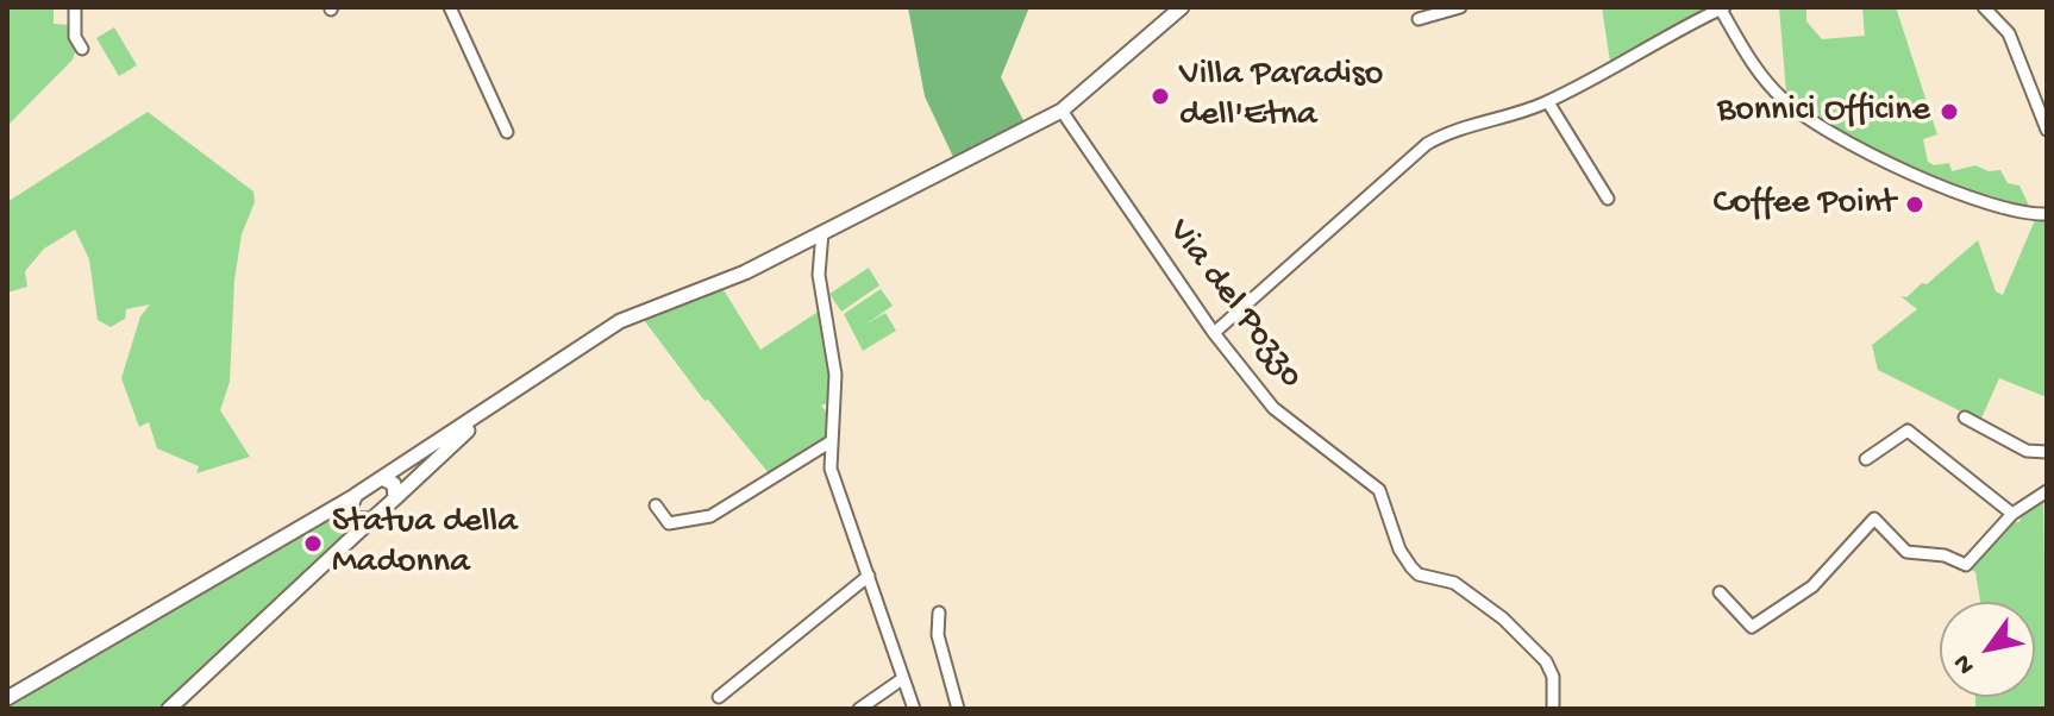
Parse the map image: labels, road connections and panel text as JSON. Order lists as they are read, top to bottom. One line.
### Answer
{"streets":{"street":["Via del Pozzo"]},"places":["Villa Paradiso dell'Etna","Bonnici Officine","Coffee Point","Statua della Madonna"],"north":"bottom left"}
